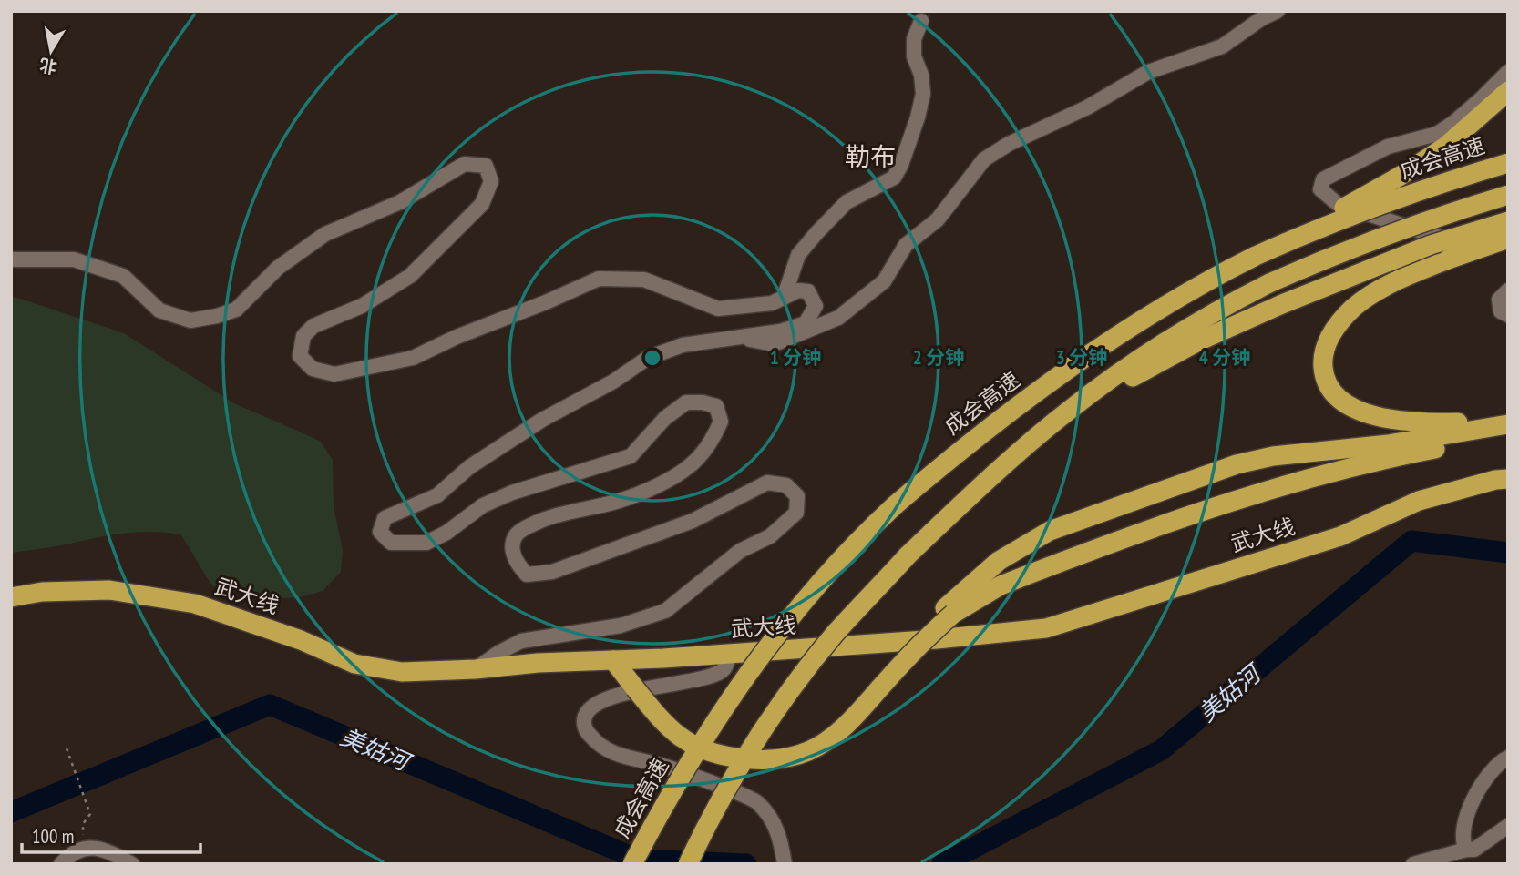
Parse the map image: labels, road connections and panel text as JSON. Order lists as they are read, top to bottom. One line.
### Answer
{"streets":{"highway":["成会高速","武大线"]},"districts":["勒布"],"water":["美姑河"],"scale_bar":"100 m","north":"bottom","rings":["1 分钟","2 分钟","3 分钟","4 分钟"]}
